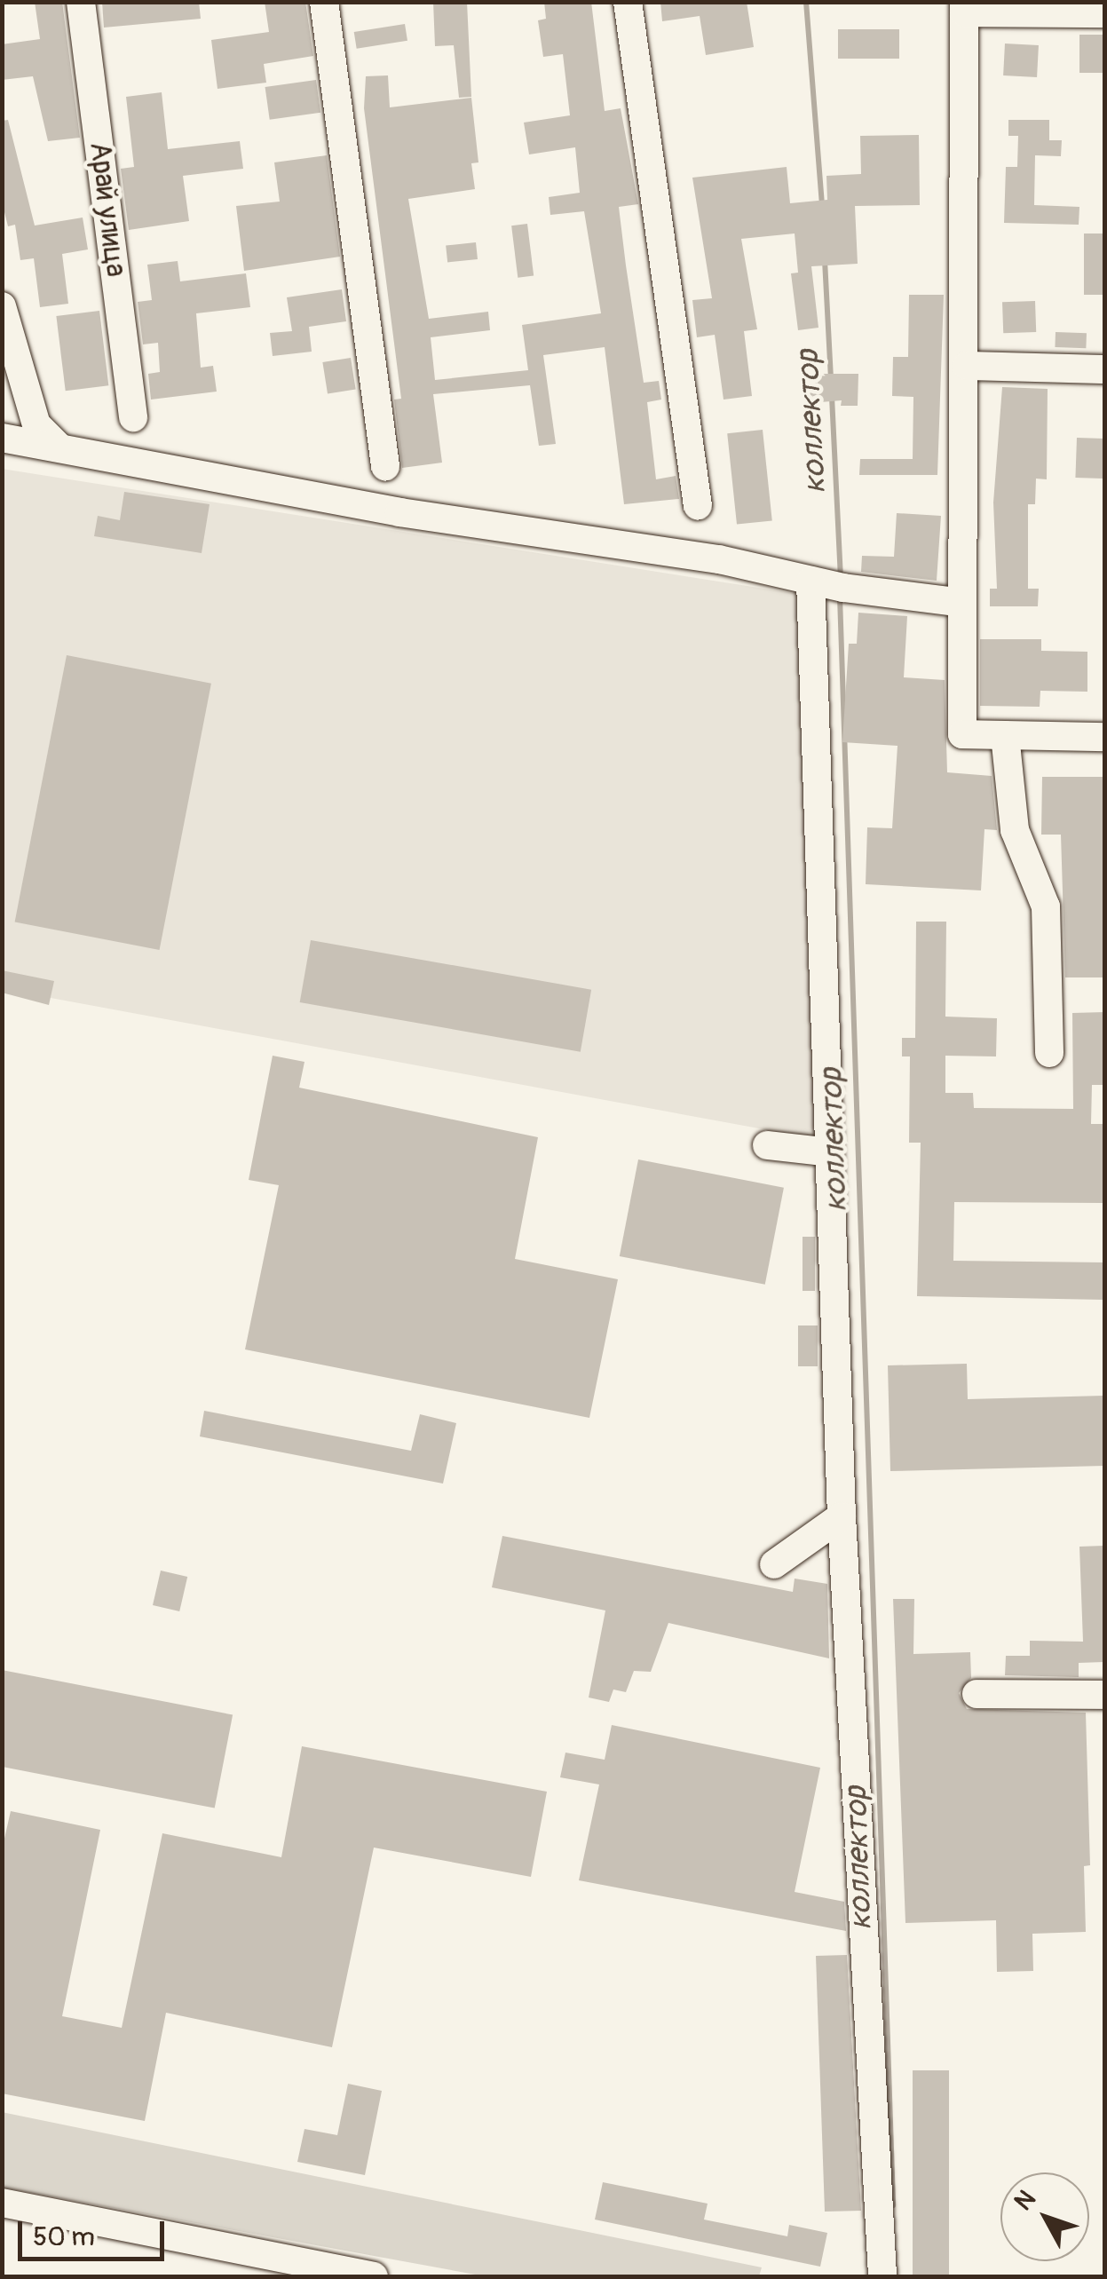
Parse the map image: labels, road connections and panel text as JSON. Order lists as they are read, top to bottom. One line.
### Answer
{"streets":{"street":["Арай улица"]},"water":["коллектор"],"scale_bar":"50 m","north":"top left"}
